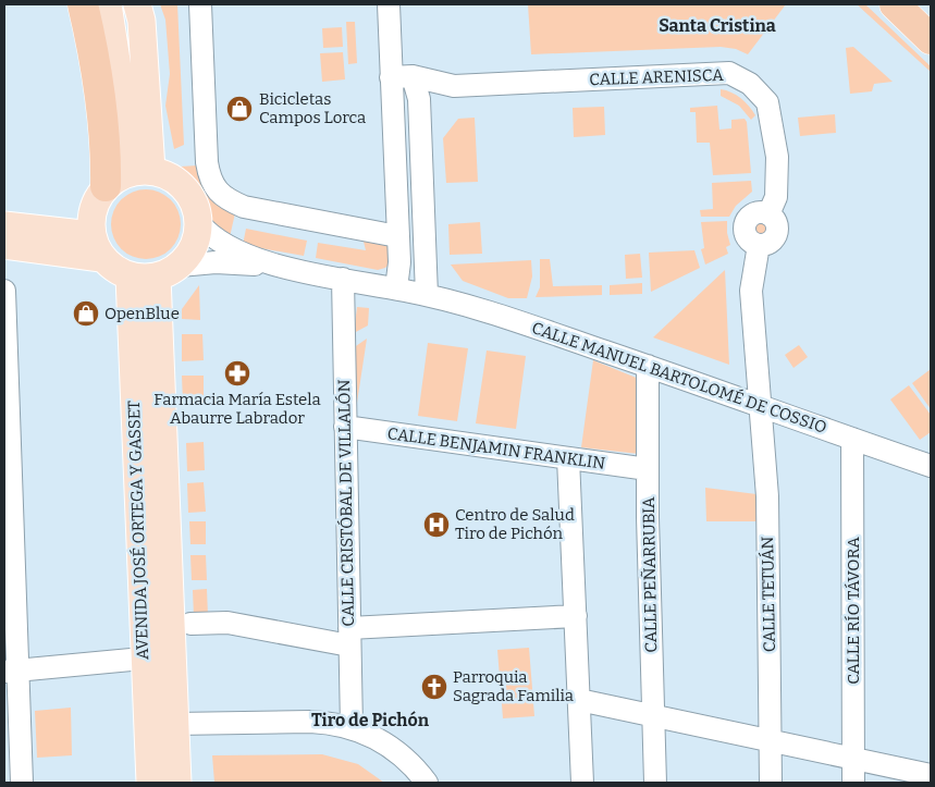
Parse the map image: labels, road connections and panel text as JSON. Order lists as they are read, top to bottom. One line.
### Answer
{"streets":{"main road":["AVENIDA JOSÉ ORTEGA Y GASSET"],"street":["CALLE ARENISCA","CALLE MANUEL BARTOLOMÉ DE COSSIO","CALLE BENJAMIN FRANKLIN","CALLE CRISTÓBAL DE VILLALÓN","CALLE PEÑARRUBIA","CALLE TETUÁN","CALLE RÍO TÁVORA"]},"crossings":[["CALLE ARENISCA","CALLE MANUEL BARTOLOMÉ DE COSSIO"],["CALLE ARENISCA","CALLE TETUÁN"],["CALLE MANUEL BARTOLOMÉ DE COSSIO","CALLE CRISTÓBAL DE VILLALÓN"],["CALLE MANUEL BARTOLOMÉ DE COSSIO","CALLE PEÑARRUBIA"],["CALLE MANUEL BARTOLOMÉ DE COSSIO","CALLE TETUÁN"],["CALLE MANUEL BARTOLOMÉ DE COSSIO","CALLE RÍO TÁVORA"],["CALLE BENJAMIN FRANKLIN","CALLE CRISTÓBAL DE VILLALÓN"],["CALLE BENJAMIN FRANKLIN","CALLE PEÑARRUBIA"]],"districts":["Santa Cristina","Tiro de Pichón"],"places":{"shop":["Bicicletas Campos Lorca","OpenBlue"],"pharmacy":["Farmacia María Estela Abaurre Labrador"],"hospital":["Centro de Salud Tiro de Pichón"],"church":["Parroquia Sagrada Familia"]}}
